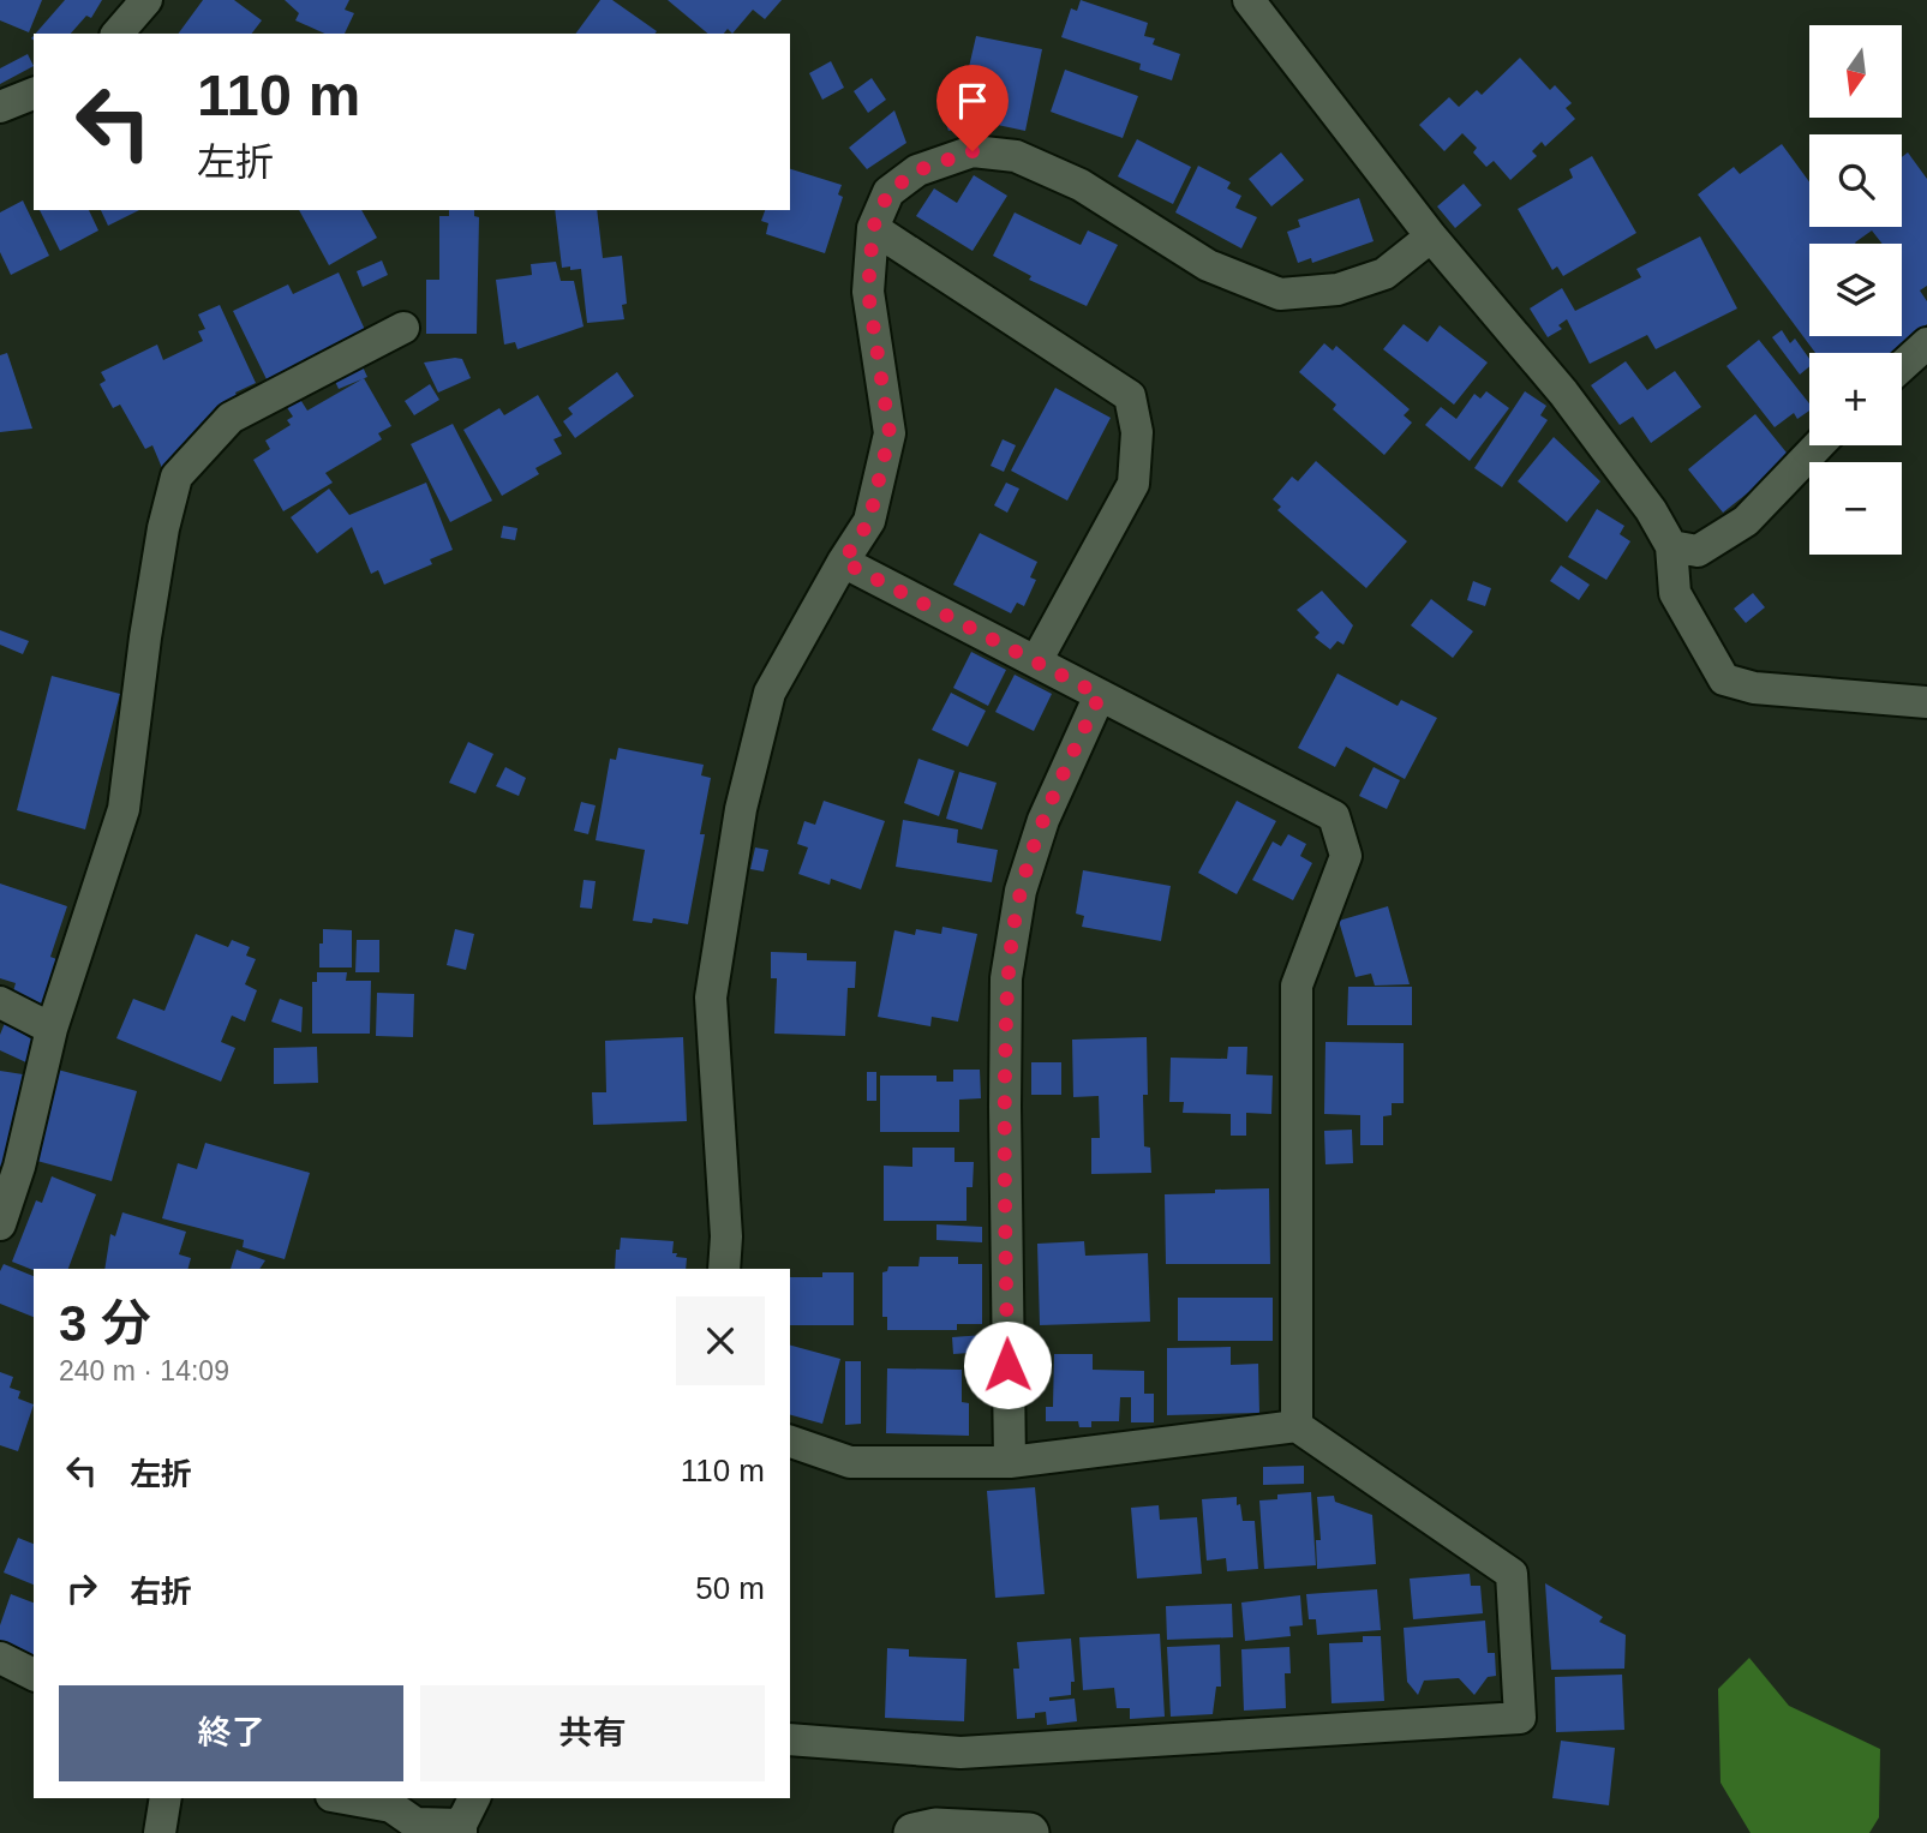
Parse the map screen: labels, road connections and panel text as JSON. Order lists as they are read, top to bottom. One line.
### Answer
{"north":"bottom","page":{"map_buttons":["+","−"],"turn":["110 m","左折"],"heading":["3 分","240 m · 14:09"],"list":[{"name":"左折","value":"110 m"},{"name":"右折","value":"50 m"}],"buttons":["終了","共有"]}}
